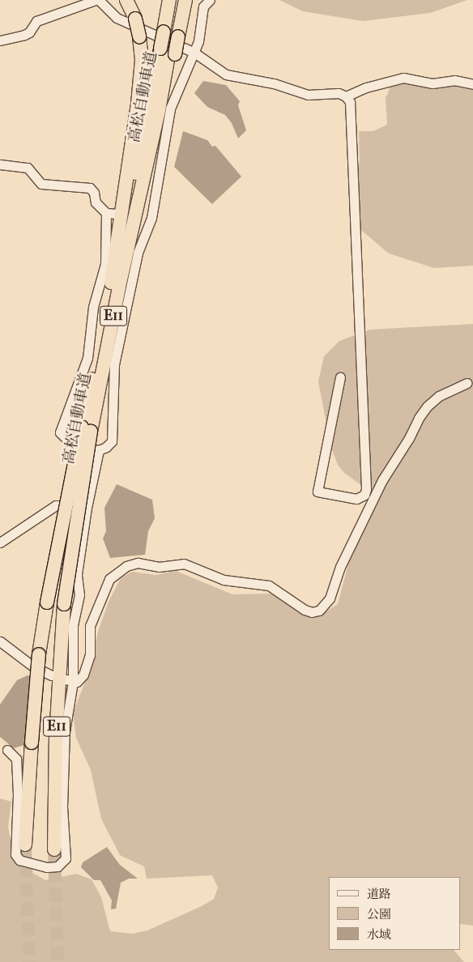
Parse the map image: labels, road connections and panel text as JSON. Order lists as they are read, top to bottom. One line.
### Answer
{"streets":{"highway":["高松自動車道","E11"]},"legend":["道路","公園","水域"]}
